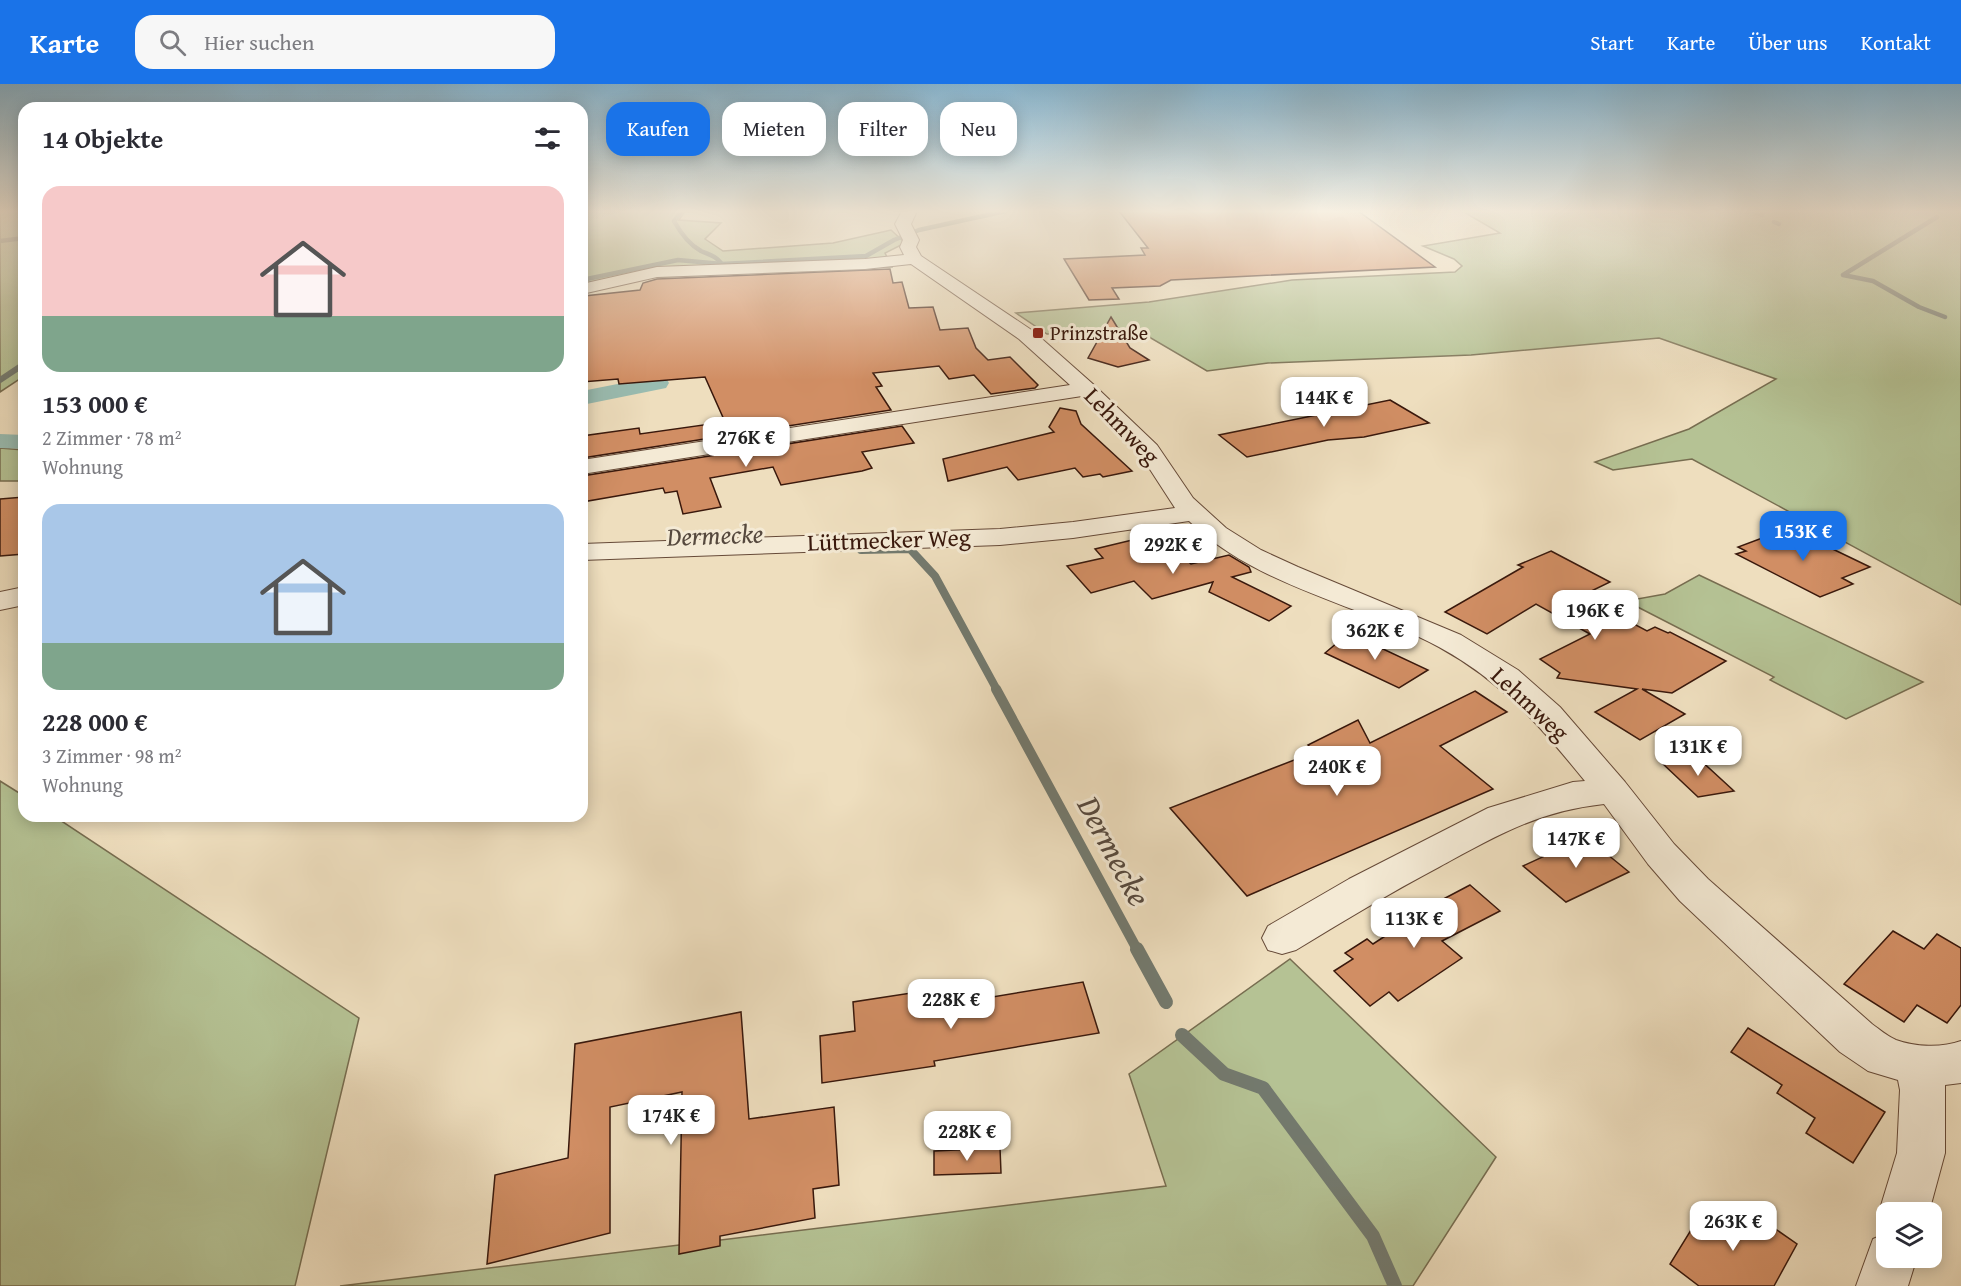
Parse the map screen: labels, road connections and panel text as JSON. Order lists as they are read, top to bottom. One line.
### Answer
{"streets":{"street":["Lehmweg","Lüttmecker Weg"]},"crossings":[["Lehmweg","Lüttmecker Weg"]],"water":["Dermecke"],"places":{"transit":["Prinzstraße"]},"page":{"header":"Karte","search":"Hier suchen","nav":["Start","Karte","Über uns","Kontakt"],"chip":["Kaufen","Mieten","Filter","Neu"],"heading":"14 Objekte","list":[{"name":"153 000 €","note":"2 Zimmer · 78 m² · Wohnung"},{"name":"228 000 €","note":"3 Zimmer · 98 m² · Wohnung"}],"price":["144K €","276K €","153K €","292K €","196K €","362K €","131K €","240K €","147K €","113K €","228K €","174K €","228K €","263K €"]}}
